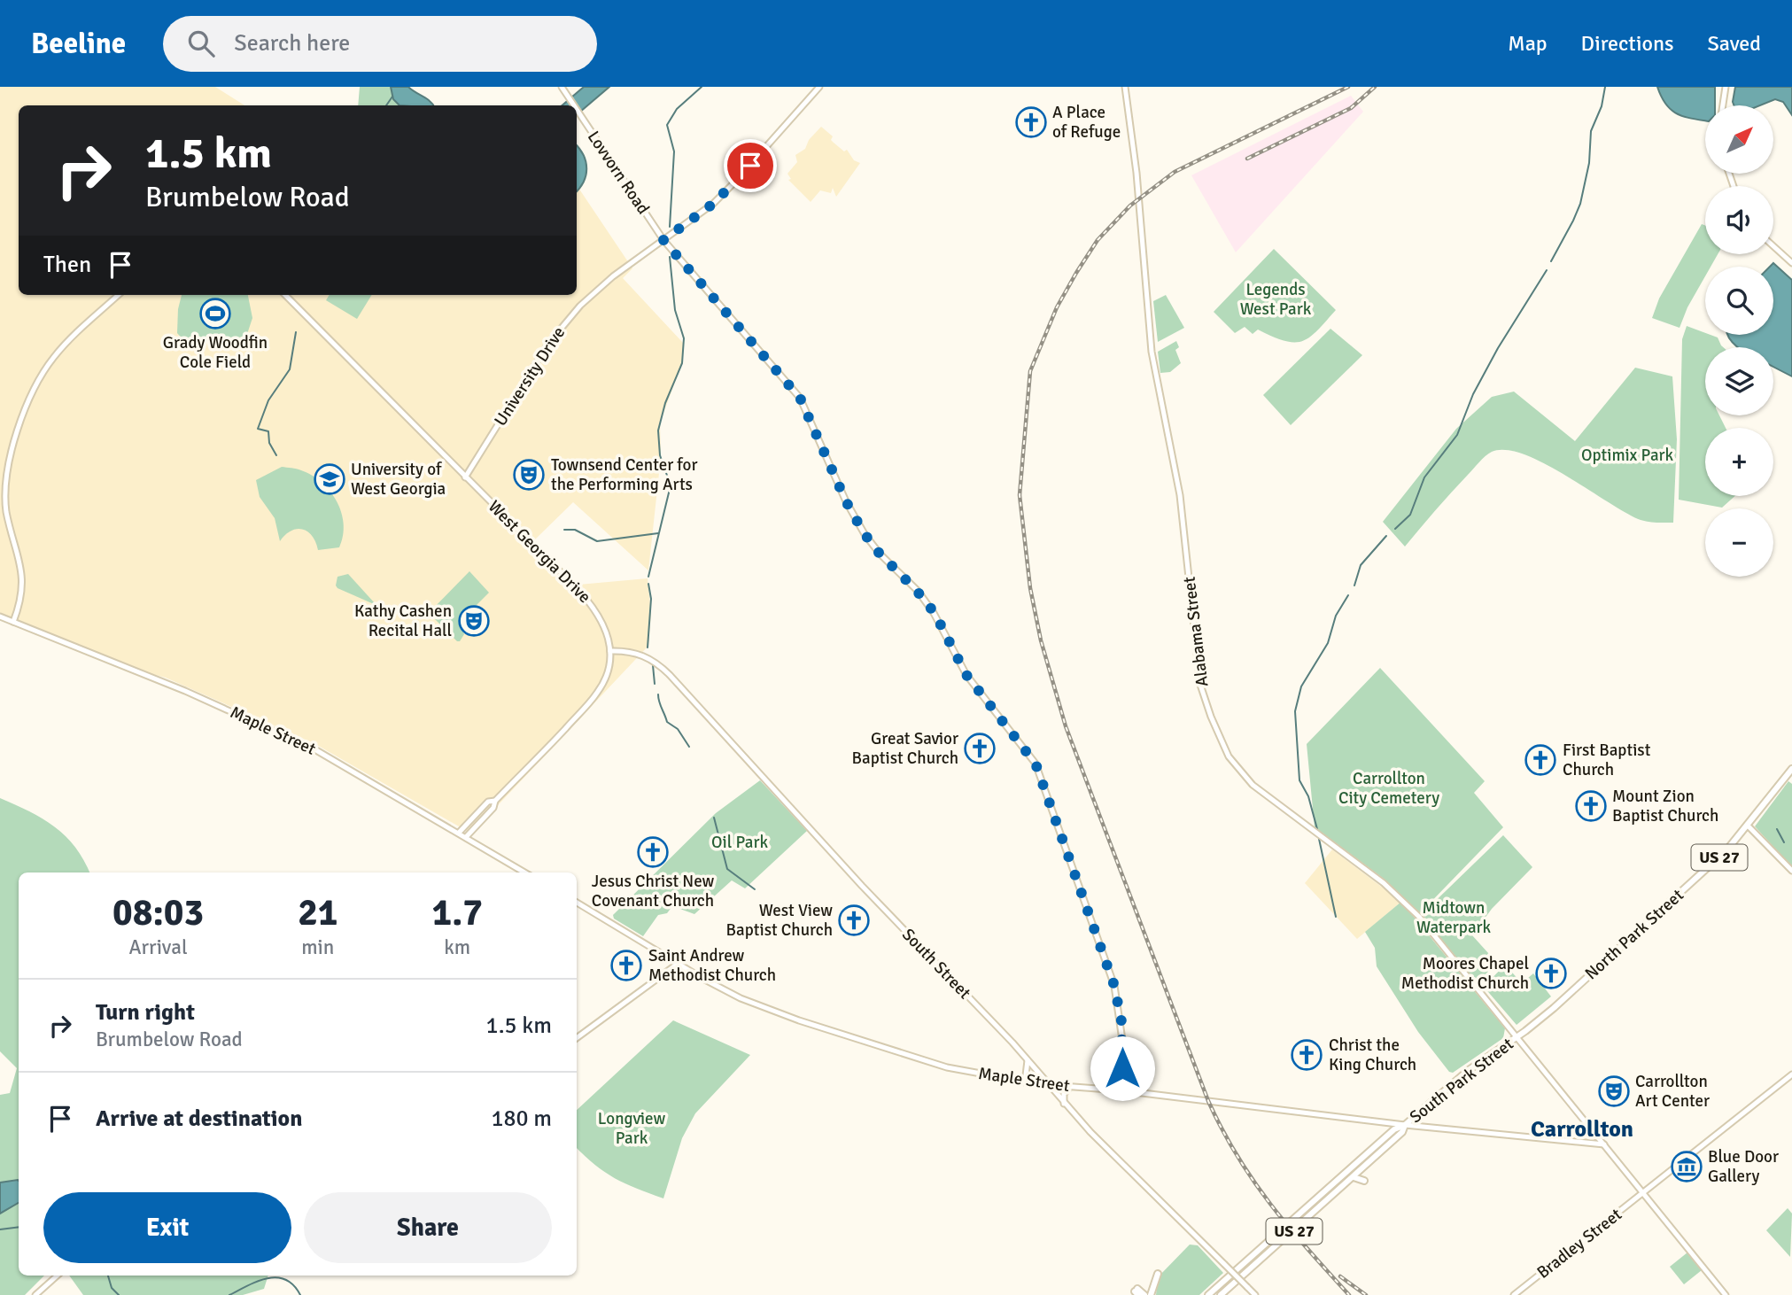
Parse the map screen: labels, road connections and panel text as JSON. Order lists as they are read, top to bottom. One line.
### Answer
{"streets":{"main road":["US 27","North Park Street","South Park Street"],"street":["Lovvorn Road","University Drive","West Georgia Drive","Alabama Street","Maple Street","South Street","Bradley Street"]},"crossings":[["Lovvorn Road","University Drive"],["Lovvorn Road","Maple Street"],["University Drive","West Georgia Drive"],["West Georgia Drive","South Street"],["Alabama Street","Maple Street"],["Alabama Street","North Park Street"],["Alabama Street","South Park Street"],["Alabama Street","Bradley Street"],["Maple Street","South Street"],["Maple Street","South Park Street"],["North Park Street","South Park Street"]],"districts":["Carrollton"],"parks":["Legends West Park","Optimix Park","Carrollton City Cemetery","Oil Park","Midtown Waterpark","Longview Park"],"places":{"church":["A Place of Refuge","Great Savior Baptist Church","First Baptist Church","Mount Zion Baptist Church","Jesus Christ New Covenant Church","West View Baptist Church","Saint Andrew Methodist Church","Moores Chapel Methodist Church","Christ the King Church"],"sports":["Grady Woodfin Cole Field"],"theatre":["Townsend Center for the Performing Arts","Kathy Cashen Recital Hall","Carrollton Art Center"],"school or university":["University of West Georgia"],"museum":["Blue Door Gallery"]},"north":"top right","page":{"header":"Beeline","search":"Search here","nav":["Map","Directions","Saved"],"map_buttons":["+","−"],"turn":["1.5 km","Brumbelow Road"],"then":"Then","eta":["08:03","Arrival","21","min","1.7","km"],"list":[{"name":"Turn right","note":"Brumbelow Road","value":"1.5 km"},{"name":"Arrive at destination","value":"180 m"}],"buttons":["Exit","Share"]}}
